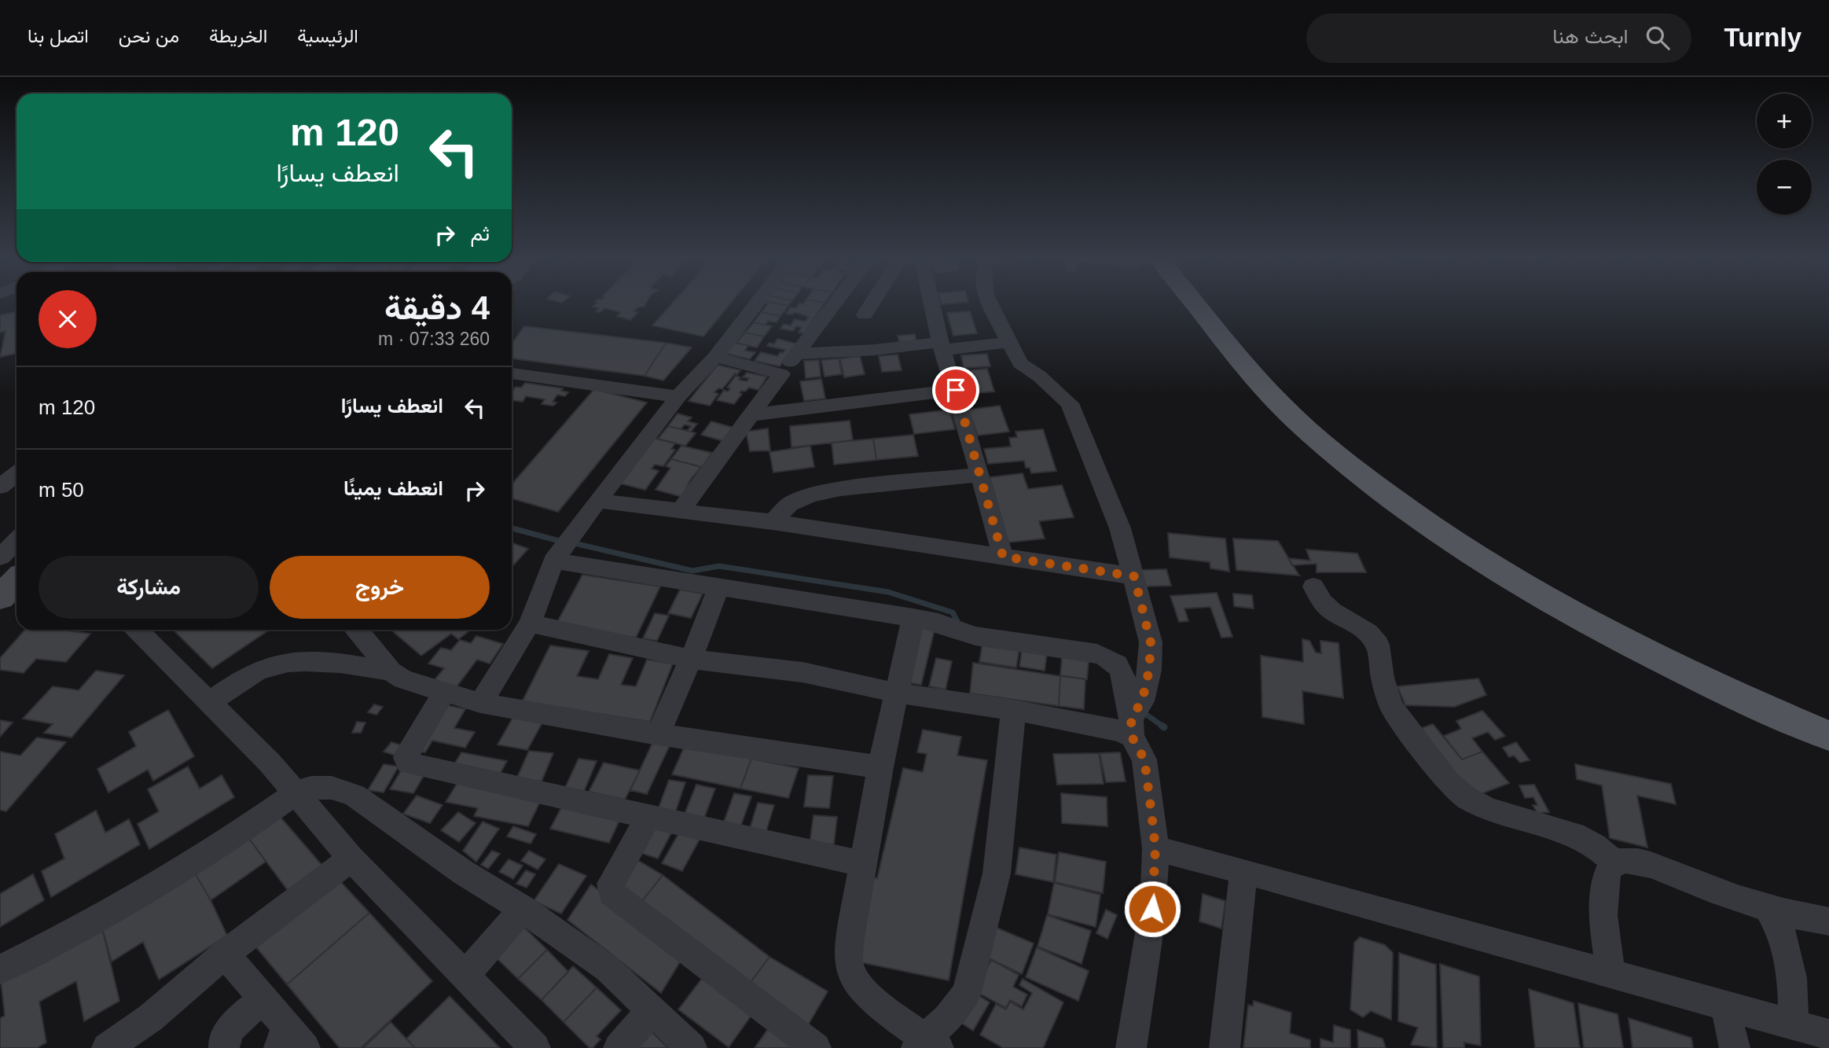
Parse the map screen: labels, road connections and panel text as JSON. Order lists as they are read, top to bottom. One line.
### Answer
{"page":{"header":"Turnly","search":"ابحث هنا","nav":["الرئيسية","الخريطة","من نحن","اتصل بنا"],"map_buttons":["+","−"],"turn":["120 m","انعطف يسارًا"],"then":"ثم","heading":["4 دقيقة","260 m · 07:33"],"list":[{"name":"انعطف يسارًا","value":"120 m"},{"name":"انعطف يمينًا","value":"50 m"}],"buttons":["خروج","مشاركة"]}}
